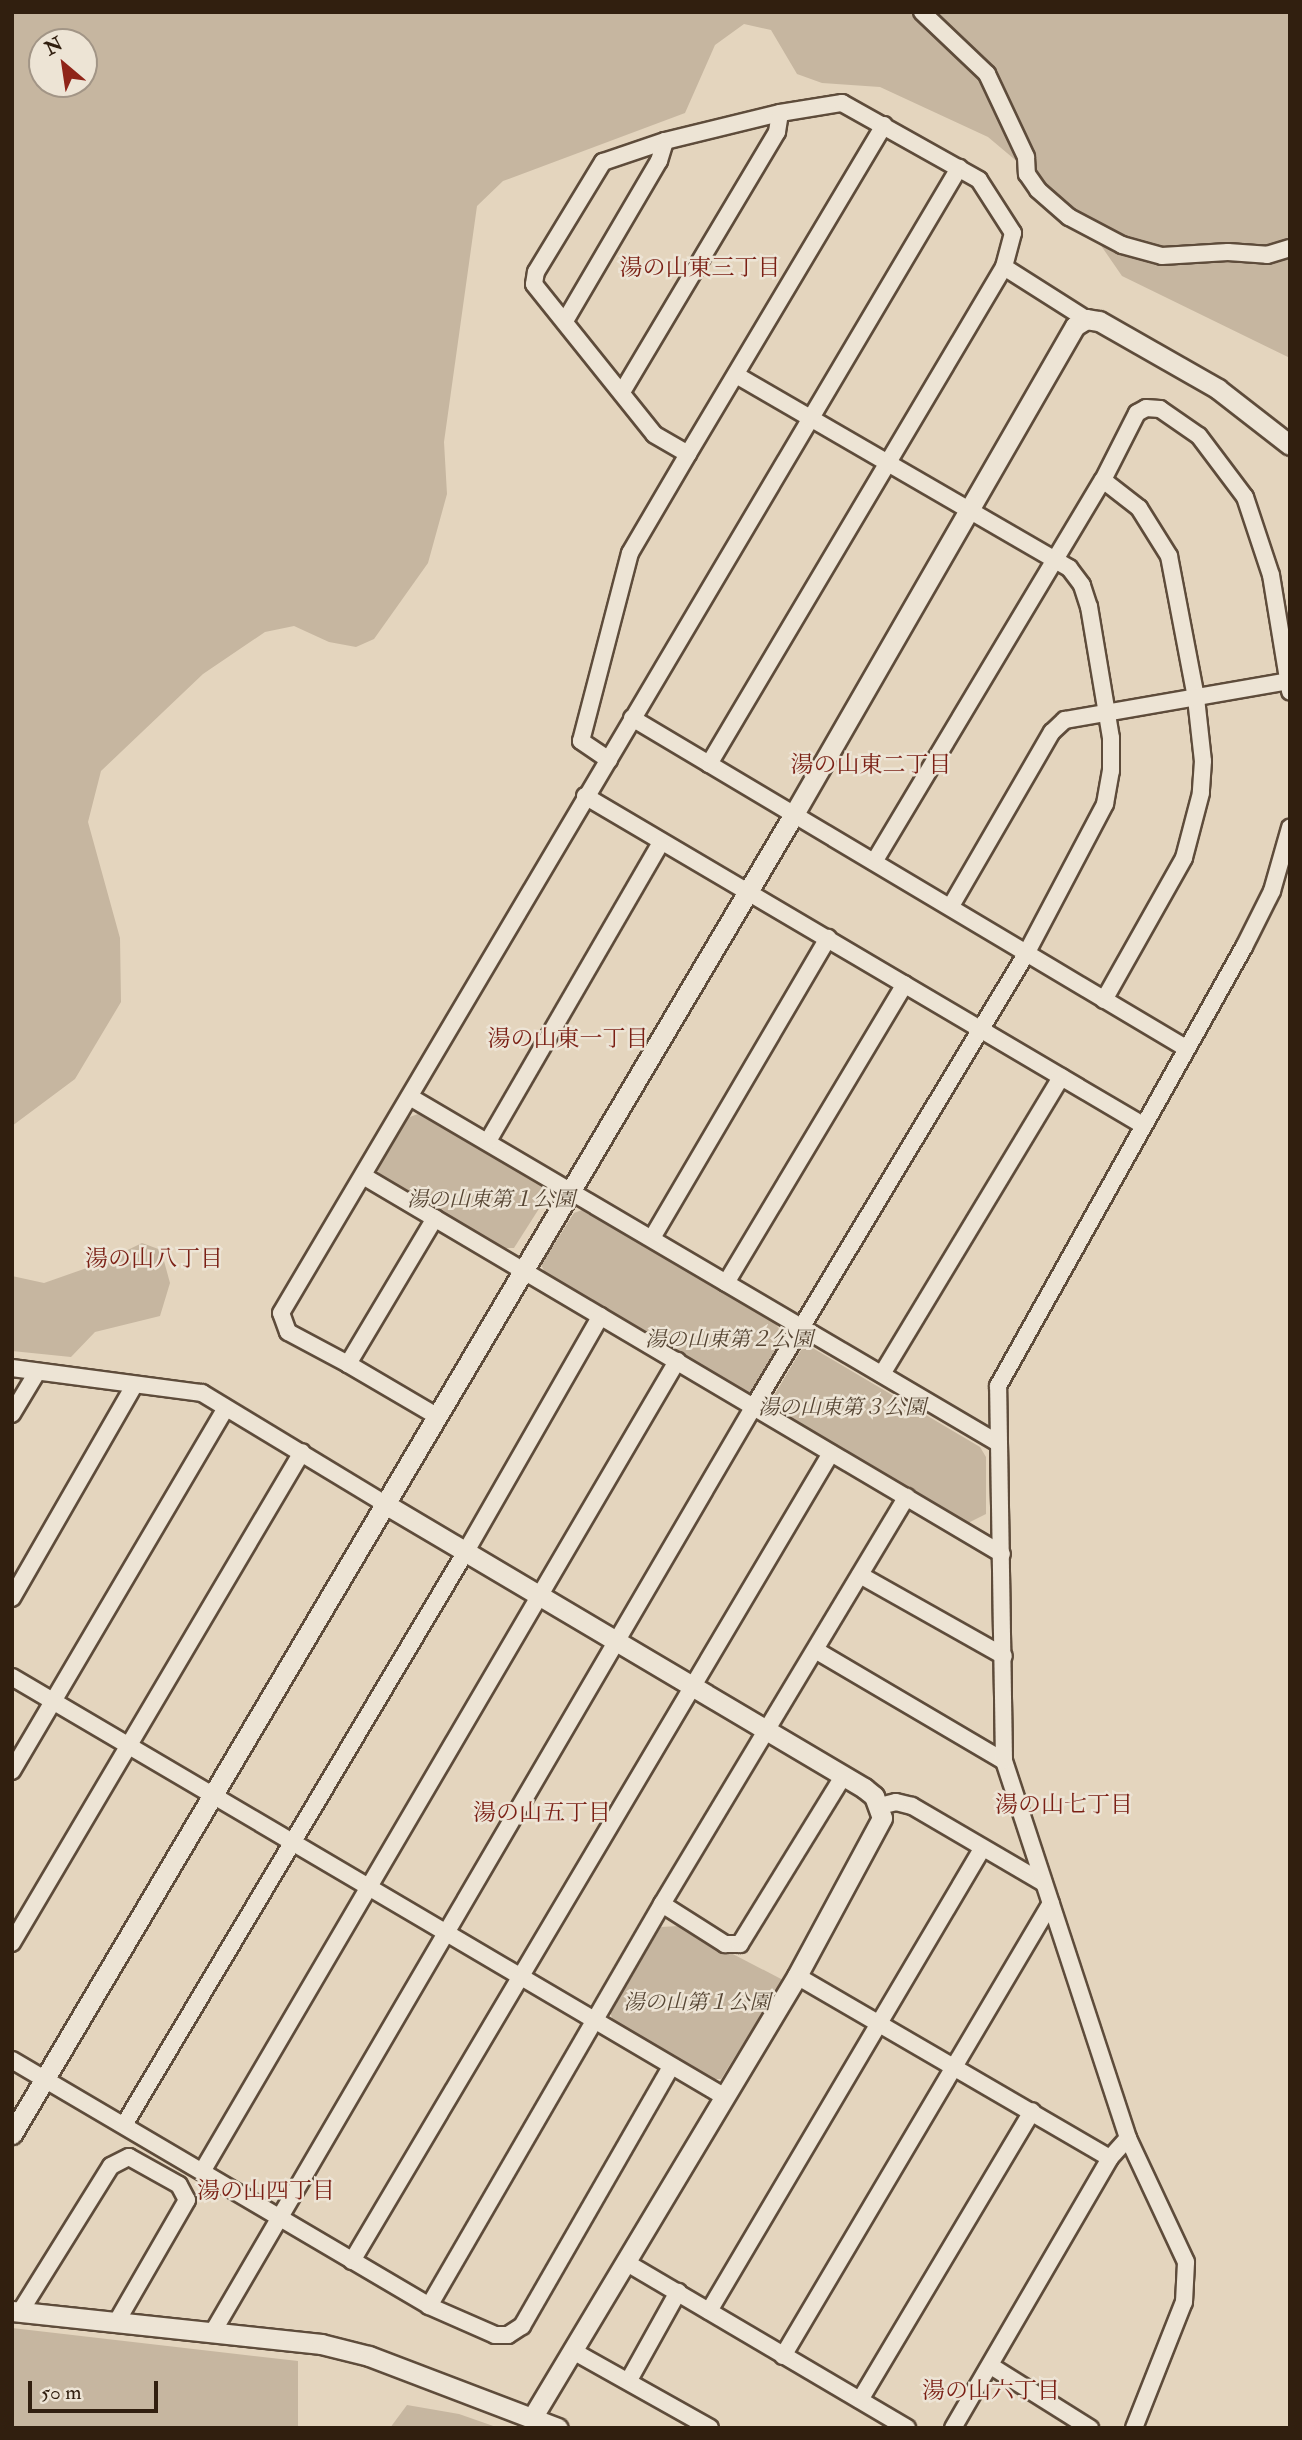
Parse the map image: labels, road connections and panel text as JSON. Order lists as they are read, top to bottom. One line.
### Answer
{"districts":["湯の山東三丁目","湯の山東二丁目","湯の山東一丁目","湯の山八丁目","湯の山七丁目","湯の山五丁目","湯の山四丁目","湯の山六丁目"],"parks":["湯の山東第１公園","湯の山東第２公園","湯の山東第３公園","湯の山第１公園"],"scale_bar":"50 m","north":"top left"}
